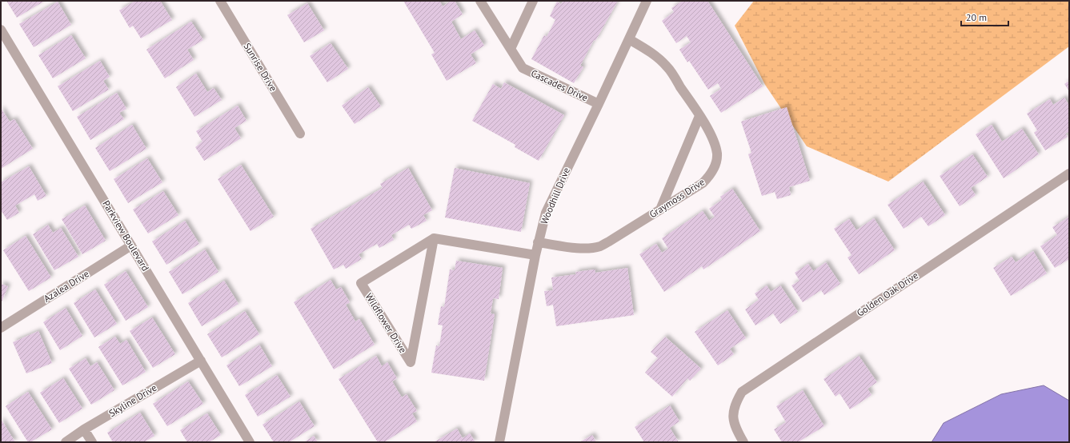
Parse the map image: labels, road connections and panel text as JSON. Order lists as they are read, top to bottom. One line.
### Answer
{"streets":{"street":["Sunrise Drive","Cascades Drive","Woodhill Drive","Graymoss Drive","Parkview Boulevard","Azalea Drive","Golden Oak Drive","Wildflower Drive","Skyline Drive"]},"crossings":[["Cascades Drive","Woodhill Drive"],["Woodhill Drive","Graymoss Drive"],["Parkview Boulevard","Azalea Drive"],["Parkview Boulevard","Skyline Drive"]],"scale_bar":"20 m"}
